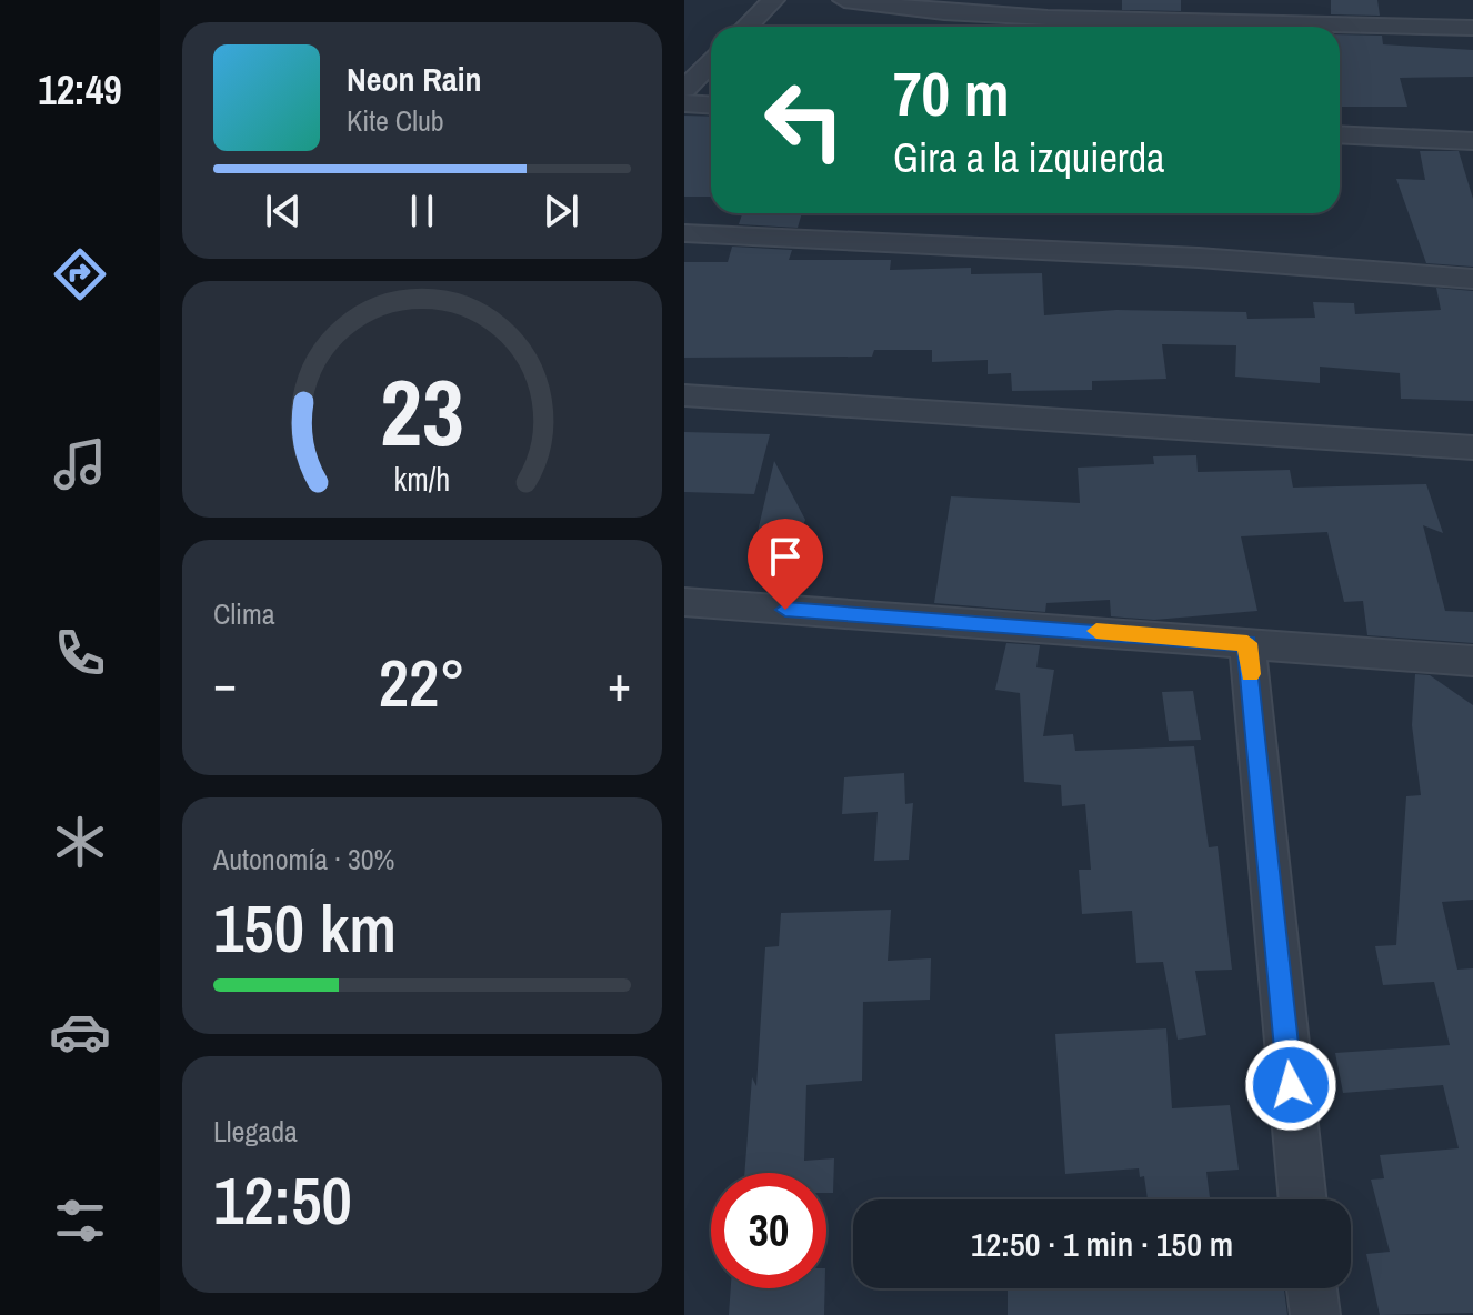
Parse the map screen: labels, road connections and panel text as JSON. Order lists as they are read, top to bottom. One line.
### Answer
{"page":{"tabs":"12:49","turn":["70 m","Gira a la izquierda"],"song":["Neon Rain","Kite Club"],"tile":["Clima",["Autonomía · 30%","150 km"],["Llegada","12:50"]],"heat":["−","22°","+"],"limit":"30","trip":"12:50 · 1 min · 150 m","gauge":["23","km/h"]}}
